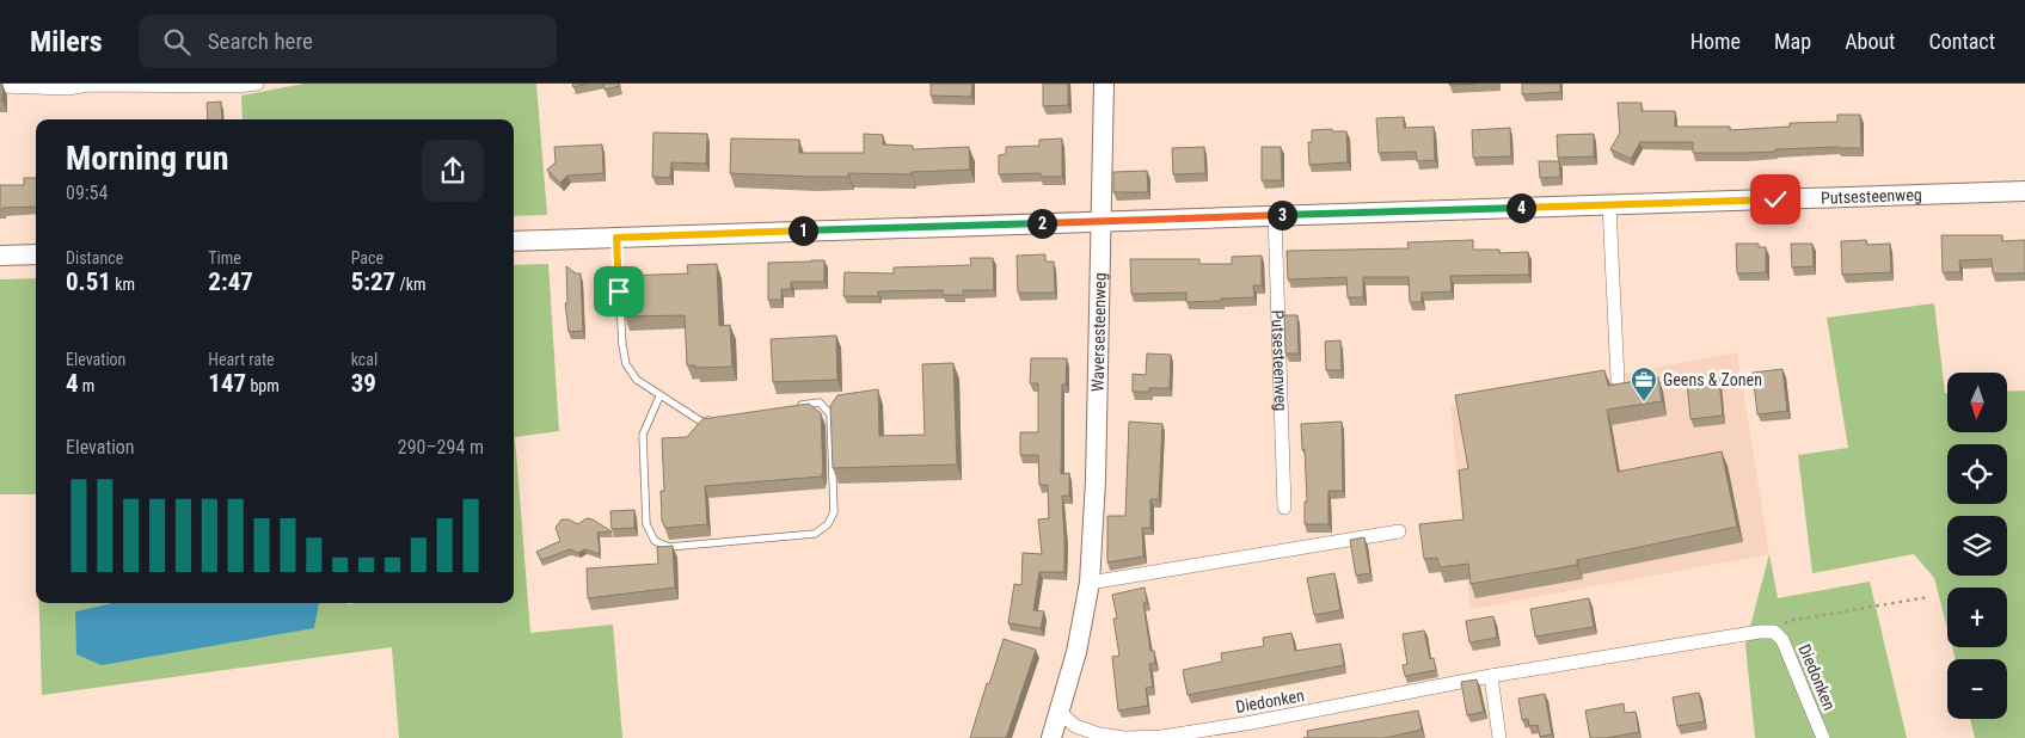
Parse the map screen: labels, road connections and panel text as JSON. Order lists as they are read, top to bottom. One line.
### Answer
{"streets":{"main road":["Putsesteenweg","Waversesteenweg"],"street":["Diedonken"]},"crossings":[["Putsesteenweg","Waversesteenweg"],["Waversesteenweg","Diedonken"]],"places":{"office":["Geens & Zonen"]},"north":"bottom","page":{"header":"Milers","search":"Search here","nav":["Home","Map","About","Contact"],"heading":["Morning run","09:54"],"pins":["4","3","2","1"],"stats":[["Distance","0.51 km"],["Time","2:47"],["Pace","5:27 /km"],["Elevation","4 m"],["Heart rate","147 bpm"],["kcal","39"]],"map_buttons":["+","−"],"chart":["Elevation","290–294 m"]}}
